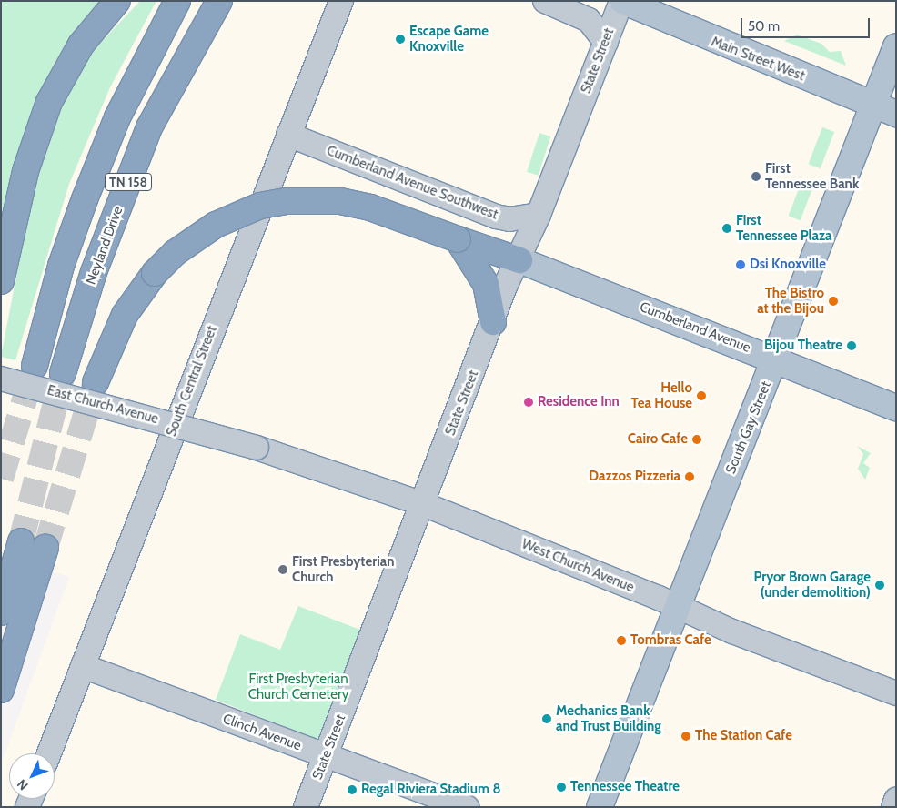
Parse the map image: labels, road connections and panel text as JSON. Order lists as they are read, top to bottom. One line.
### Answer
{"streets":{"highway":["TN 158","Neyland Drive"],"main road":["Main Street West","Cumberland Avenue","South Gay Street"],"street":["State Street","Cumberland Avenue Southwest","South Central Street","East Church Avenue","West Church Avenue","Clinch Avenue"]},"crossings":[["Main Street West","State Street"],["Main Street West","South Gay Street"],["State Street","Cumberland Avenue Southwest"],["State Street","Cumberland Avenue"],["State Street","West Church Avenue"],["State Street","Clinch Avenue"],["Cumberland Avenue Southwest","South Central Street"],["Cumberland Avenue","South Gay Street"],["South Central Street","Clinch Avenue"],["East Church Avenue","West Church Avenue"],["South Gay Street","West Church Avenue"]],"parks":["First Presbyterian Church Cemetery"],"places":["Escape Game Knoxville","First Tennessee Bank","First Tennessee Plaza","Dsi Knoxville","The Bistro at the Bijou","Bijou Theatre","Hello Tea House","Residence Inn","Cairo Cafe","Dazzos Pizzeria","First Presbyterian Church","Pryor Brown Garage (under demolition)","Tombras Cafe","Mechanics Bank and Trust Building","The Station Cafe","Tennessee Theatre","Regal Riviera Stadium 8"],"scale_bar":"50 m","north":"bottom left"}
